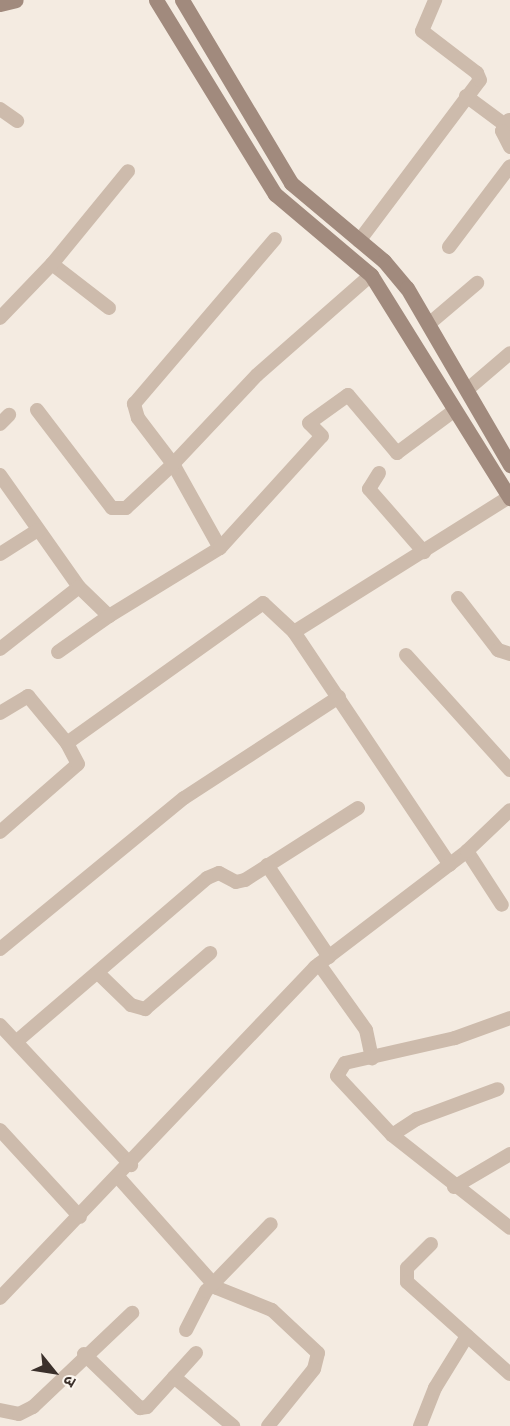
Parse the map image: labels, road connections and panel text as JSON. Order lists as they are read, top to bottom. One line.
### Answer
{"north":"bottom right"}
